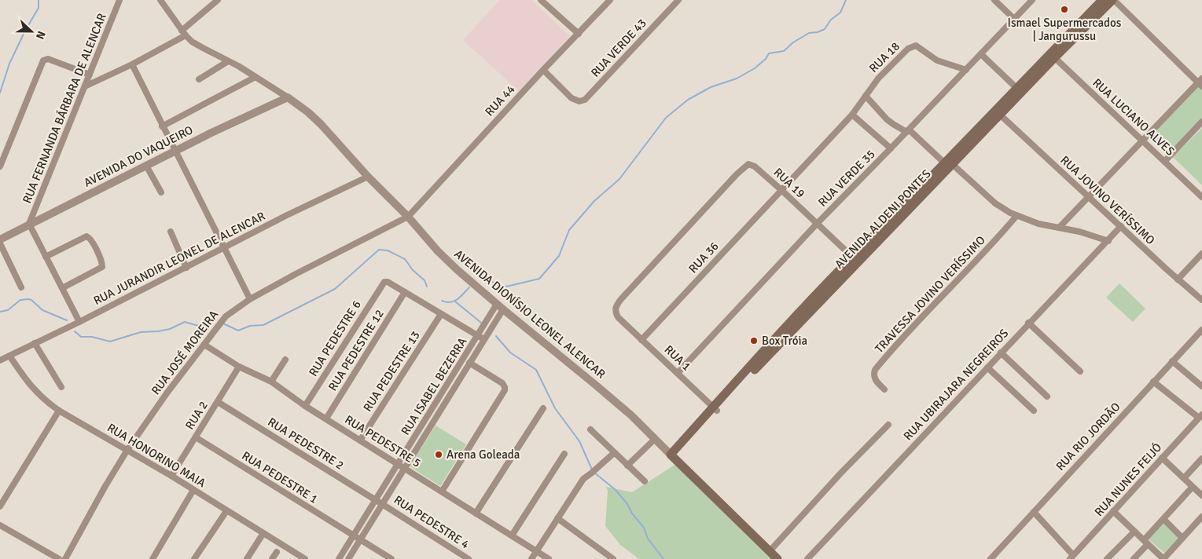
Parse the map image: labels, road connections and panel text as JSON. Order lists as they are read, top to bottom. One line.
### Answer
{"streets":{"main road":["AVENIDA ALDENI PONTES","AVENIDA DIONÍSIO LEONEL ALENCAR"],"street":["RUA VERDE 43","RUA 18","RUA 44","RUA FERNANDA BÁRBARA DE ALENCAR","RUA LUCIANO ALVES","AVENIDA DO VAQUEIRO","RUA VERDE 35","RUA 19","RUA JOVINO VERÍSSIMO","RUA 36","RUA JURANDIR LEONEL DE ALENCAR","TRAVESSA JOVINO VERÍSSIMO","RUA PEDESTRE 6","RUA PEDESTRE 12","RUA JOSÉ MOREIRA","RUA 1","RUA PEDESTRE 13","RUA UBIRAJARA NEGREIROS","RUA ISABEL BEZERRA","RUA 2","RUA RIO JORDÃO","RUA PEDESTRE 5","RUA PEDESTRE 2","RUA HONORINO MAIA","RUA PEDESTRE 1","RUA NUNES FEIJÓ","RUA PEDESTRE 4"]},"crossings":[["RUA VERDE 43","RUA 44"],["RUA 18","RUA VERDE 35"],["RUA 18","RUA 19"],["RUA 18","RUA 36"],["RUA 44","AVENIDA DIONÍSIO LEONEL ALENCAR"],["RUA 44","RUA JOSÉ MOREIRA"],["RUA FERNANDA BÁRBARA DE ALENCAR","AVENIDA DO VAQUEIRO"],["RUA LUCIANO ALVES","AVENIDA ALDENI PONTES"],["AVENIDA DO VAQUEIRO","AVENIDA DIONÍSIO LEONEL ALENCAR"],["RUA VERDE 35","RUA 19"],["RUA VERDE 35","RUA 1"],["RUA 19","AVENIDA ALDENI PONTES"],["RUA 19","RUA 36"],["RUA 19","RUA 1"],["RUA JOVINO VERÍSSIMO","AVENIDA ALDENI PONTES"],["RUA JOVINO VERÍSSIMO","RUA UBIRAJARA NEGREIROS"],["AVENIDA ALDENI PONTES","AVENIDA DIONÍSIO LEONEL ALENCAR"],["AVENIDA ALDENI PONTES","RUA 1"],["RUA 36","RUA 1"],["RUA JURANDIR LEONEL DE ALENCAR","AVENIDA DIONÍSIO LEONEL ALENCAR"],["RUA JURANDIR LEONEL DE ALENCAR","RUA HONORINO MAIA"],["AVENIDA DIONÍSIO LEONEL ALENCAR","RUA JOSÉ MOREIRA"],["AVENIDA DIONÍSIO LEONEL ALENCAR","RUA ISABEL BEZERRA"],["RUA PEDESTRE 6","RUA PEDESTRE 12"],["RUA PEDESTRE 6","RUA PEDESTRE 5"],["RUA PEDESTRE 12","RUA PEDESTRE 5"],["RUA JOSÉ MOREIRA","RUA PEDESTRE 5"],["RUA JOSÉ MOREIRA","RUA HONORINO MAIA"],["RUA PEDESTRE 13","RUA PEDESTRE 5"],["RUA ISABEL BEZERRA","RUA PEDESTRE 5"],["RUA ISABEL BEZERRA","RUA PEDESTRE 2"],["RUA ISABEL BEZERRA","RUA PEDESTRE 1"],["RUA ISABEL BEZERRA","RUA PEDESTRE 4"],["RUA 2","RUA PEDESTRE 5"],["RUA 2","RUA PEDESTRE 2"],["RUA 2","RUA HONORINO MAIA"],["RUA 2","RUA PEDESTRE 1"],["RUA PEDESTRE 2","RUA PEDESTRE 4"]],"places":["Ismael Supermercados | Jangurussu","Box Tróia","Arena Goleada"],"north":"right"}
